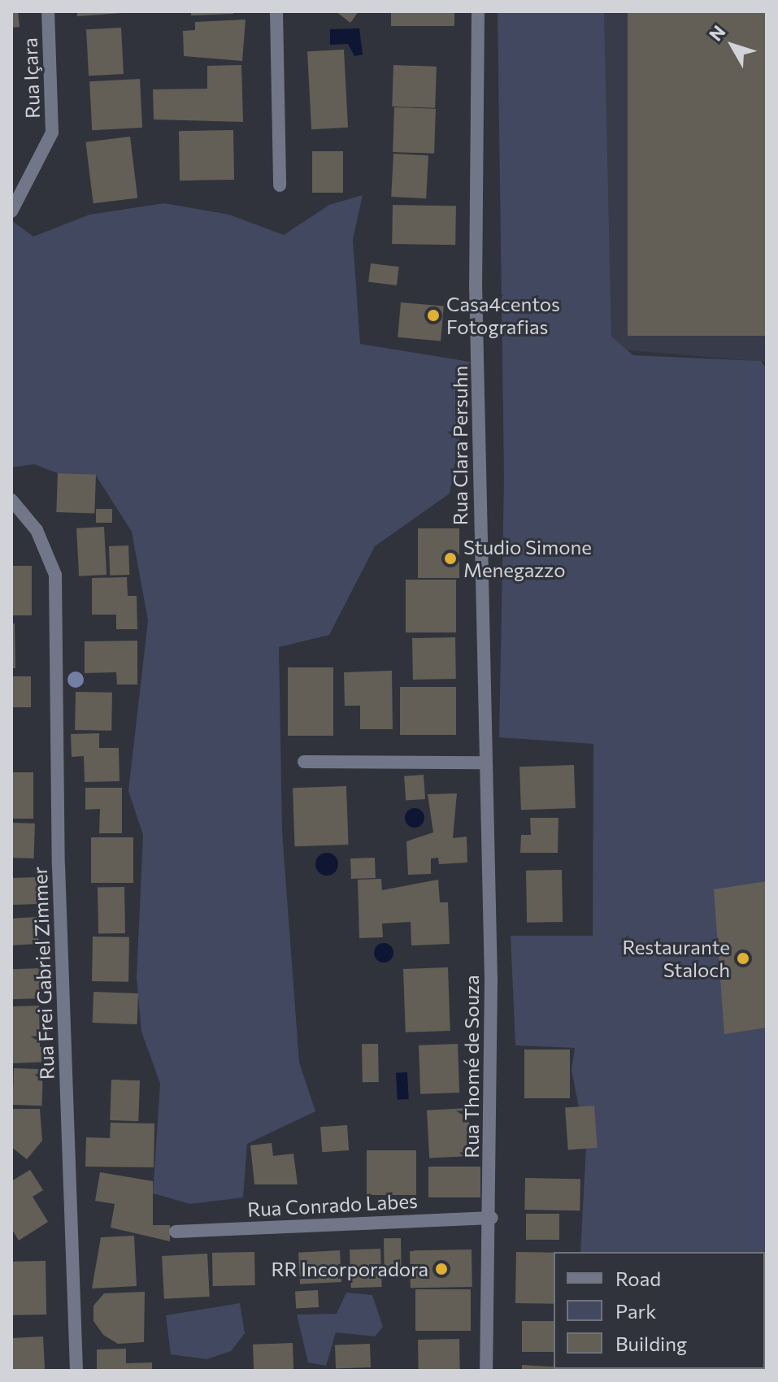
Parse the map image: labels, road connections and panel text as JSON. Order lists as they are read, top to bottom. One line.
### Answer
{"streets":{"street":["Rua Içara","Rua Clara Persuhn","Rua Frei Gabriel Zimmer","Rua Thomé de Souza","Rua Conrado Labes"]},"crossings":[["Rua Clara Persuhn","Rua Thomé de Souza"],["Rua Thomé de Souza","Rua Conrado Labes"]],"places":["Casa4centos Fotografias","Studio Simone Menegazzo","Restaurante Staloch","RR Incorporadora"],"legend":["Road","Park","Building"],"north":"top left"}
